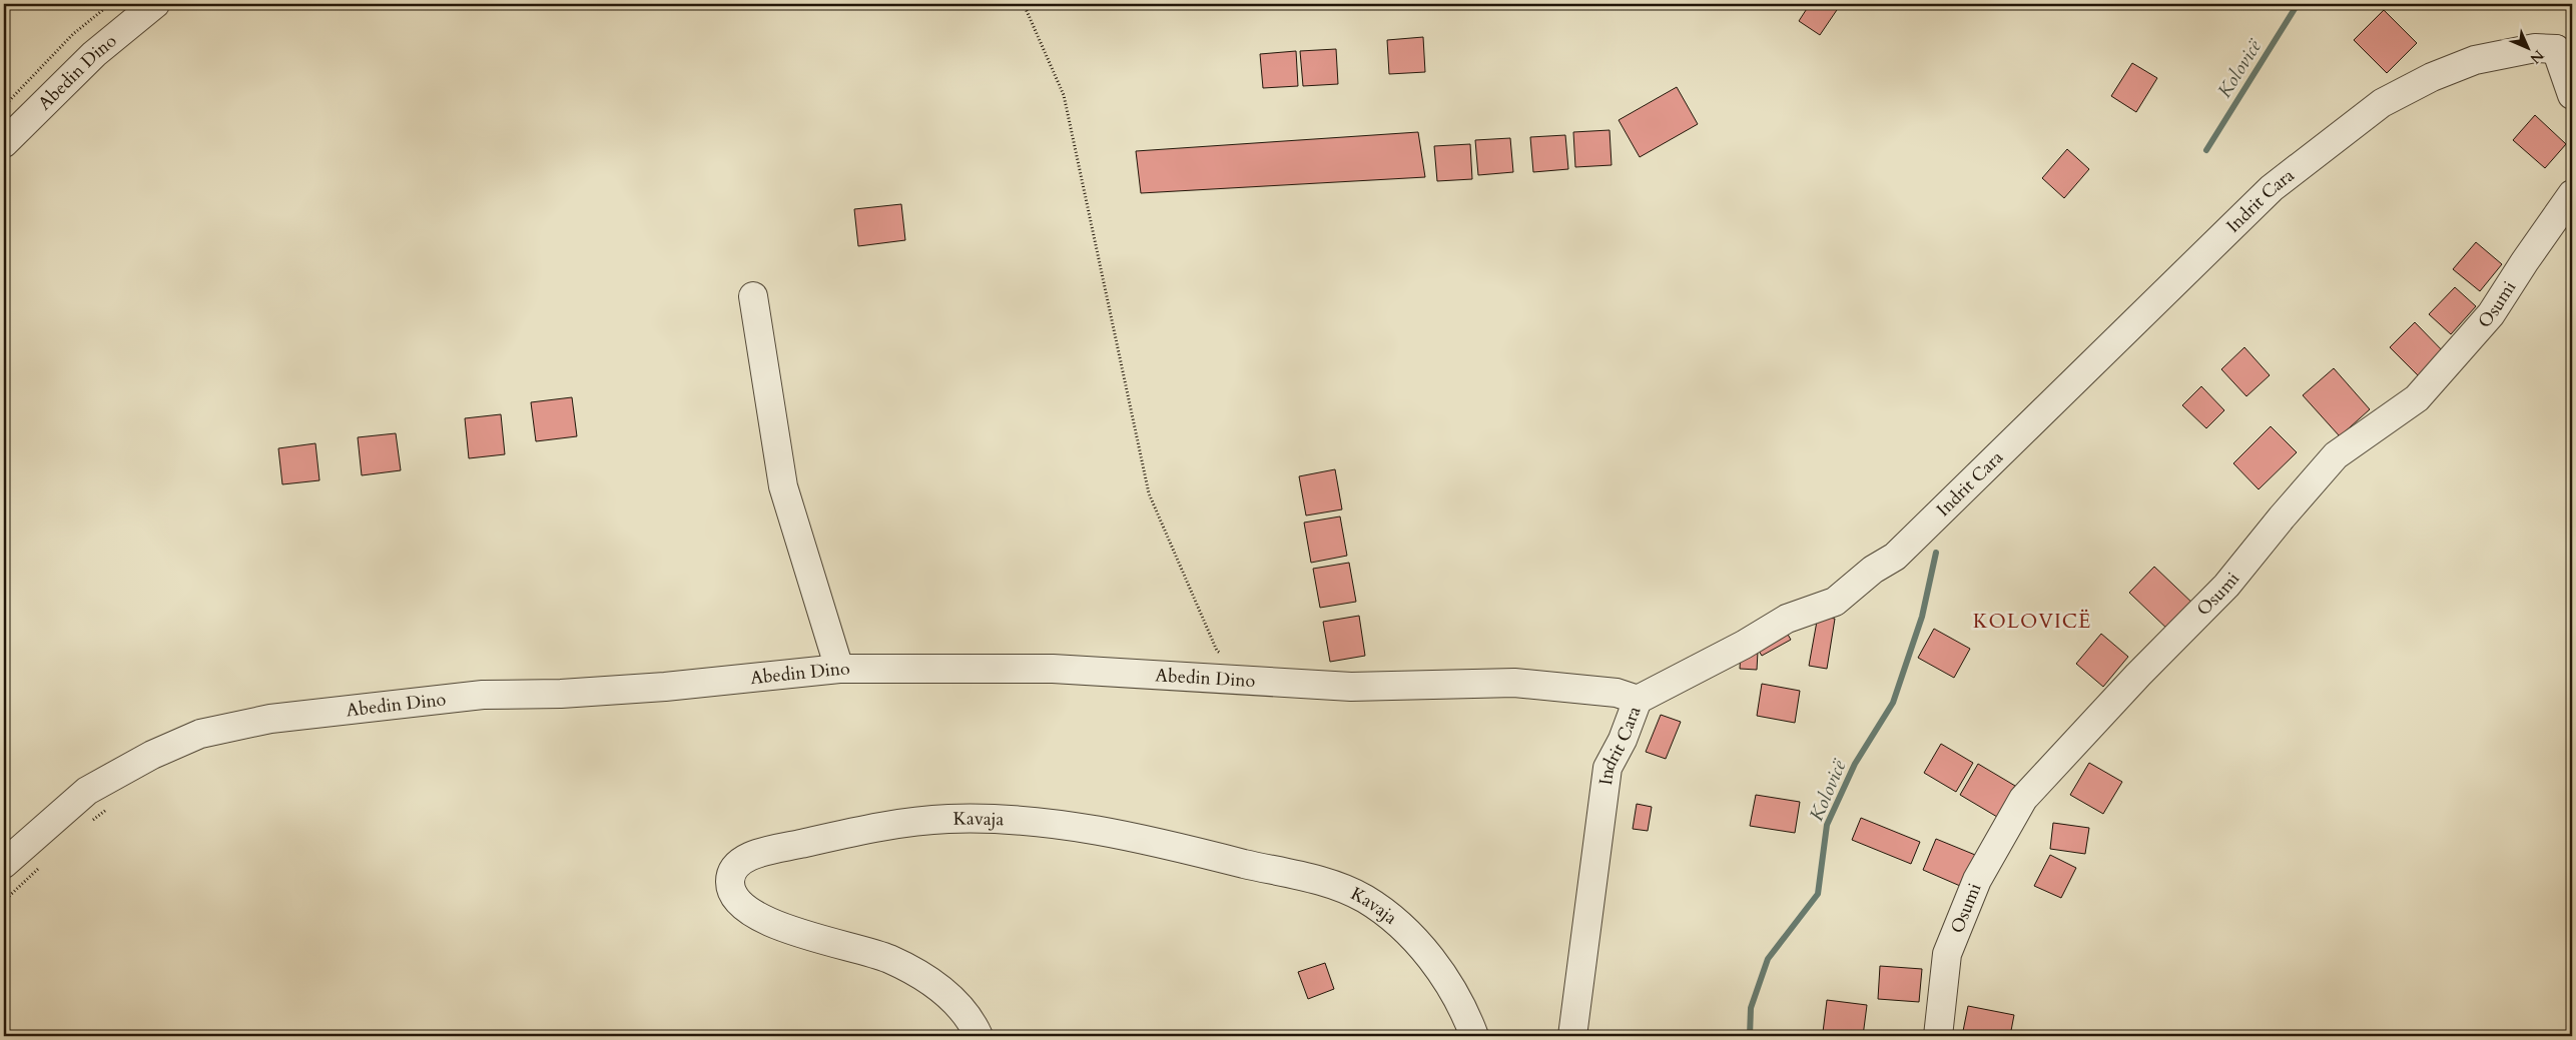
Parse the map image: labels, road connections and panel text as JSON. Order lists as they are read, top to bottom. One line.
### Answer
{"streets":{"street":["Abedin Dino","Indrit Cara","Osumi","Kavaja"]},"crossings":[["Abedin Dino","Indrit Cara"]],"districts":["KOLOVICË"],"water":["Kolovicë"],"north":"bottom right"}
